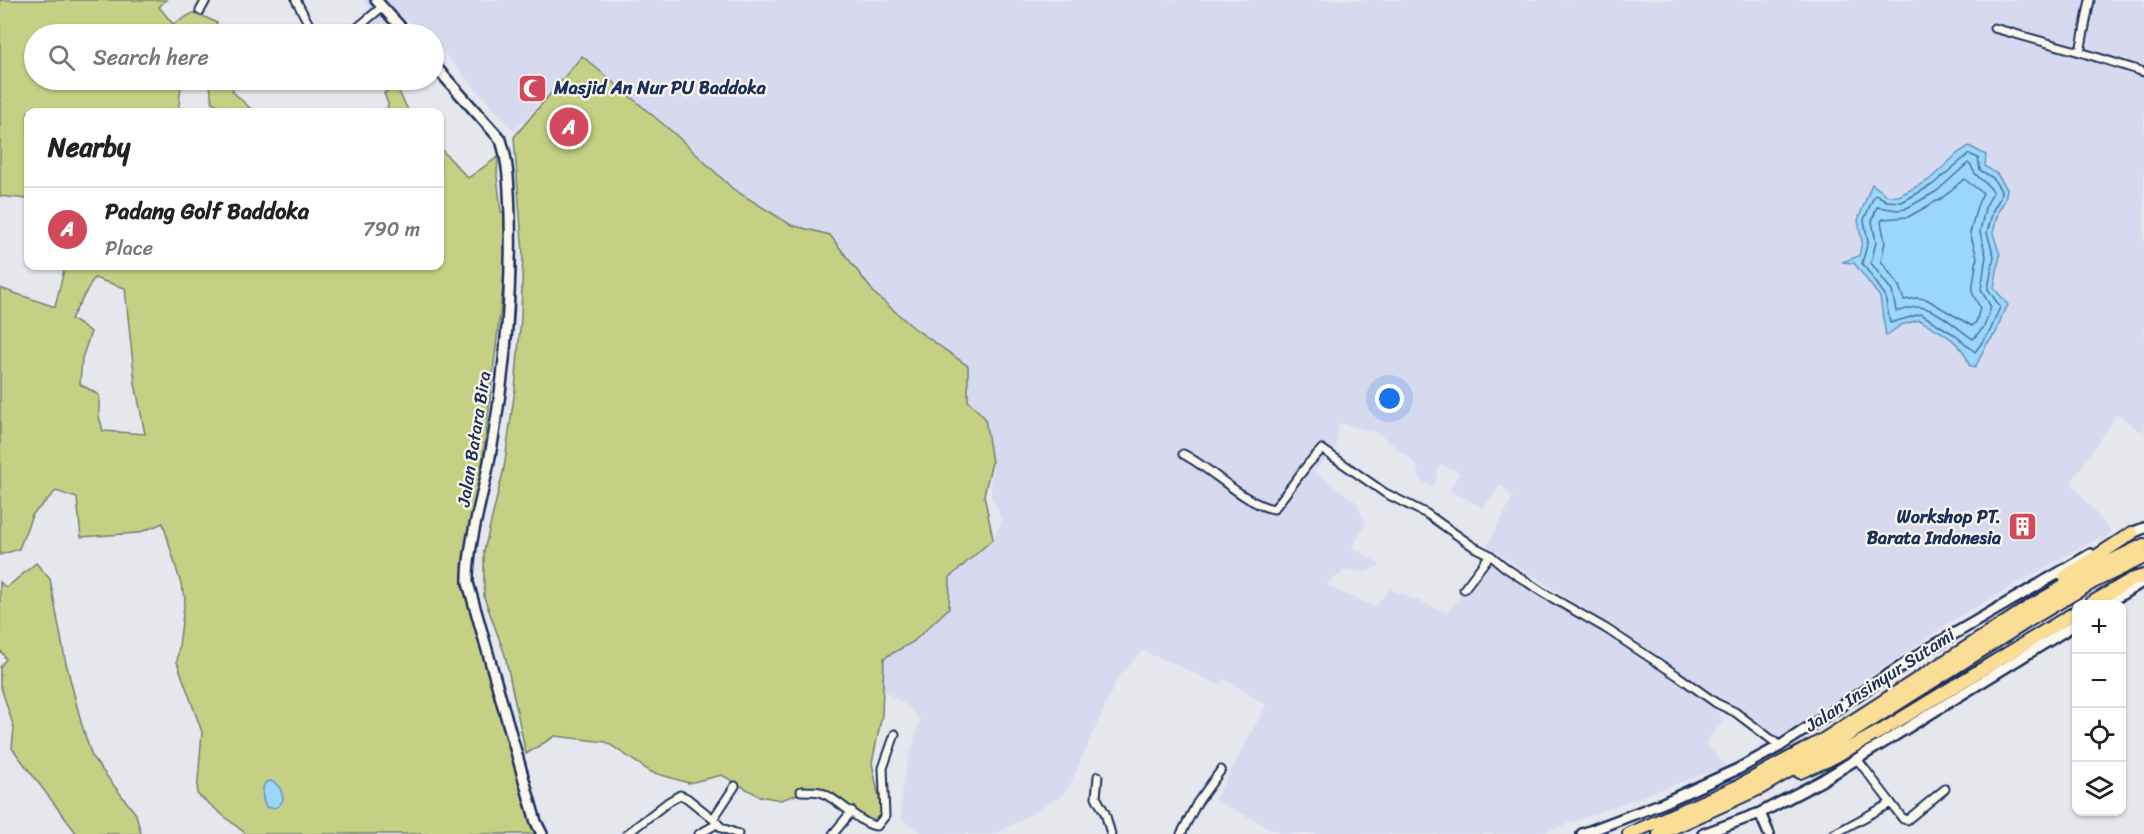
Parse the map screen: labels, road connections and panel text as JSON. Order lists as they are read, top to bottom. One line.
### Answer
{"streets":{"highway":["Jalan Insinyur Sutami"],"street":["Jalan Batara Bira"]},"places":{"mosque":["Masjid An Nur PU Baddoka"],"building":["Workshop PT. Barata Indonesia"]},"page":{"search":"Search here","pins":"A","heading":"Nearby","list":[{"mark":"A","name":"Padang Golf Baddoka","note":"Place","value":"790 m"}],"map_buttons":["+","−"]}}
